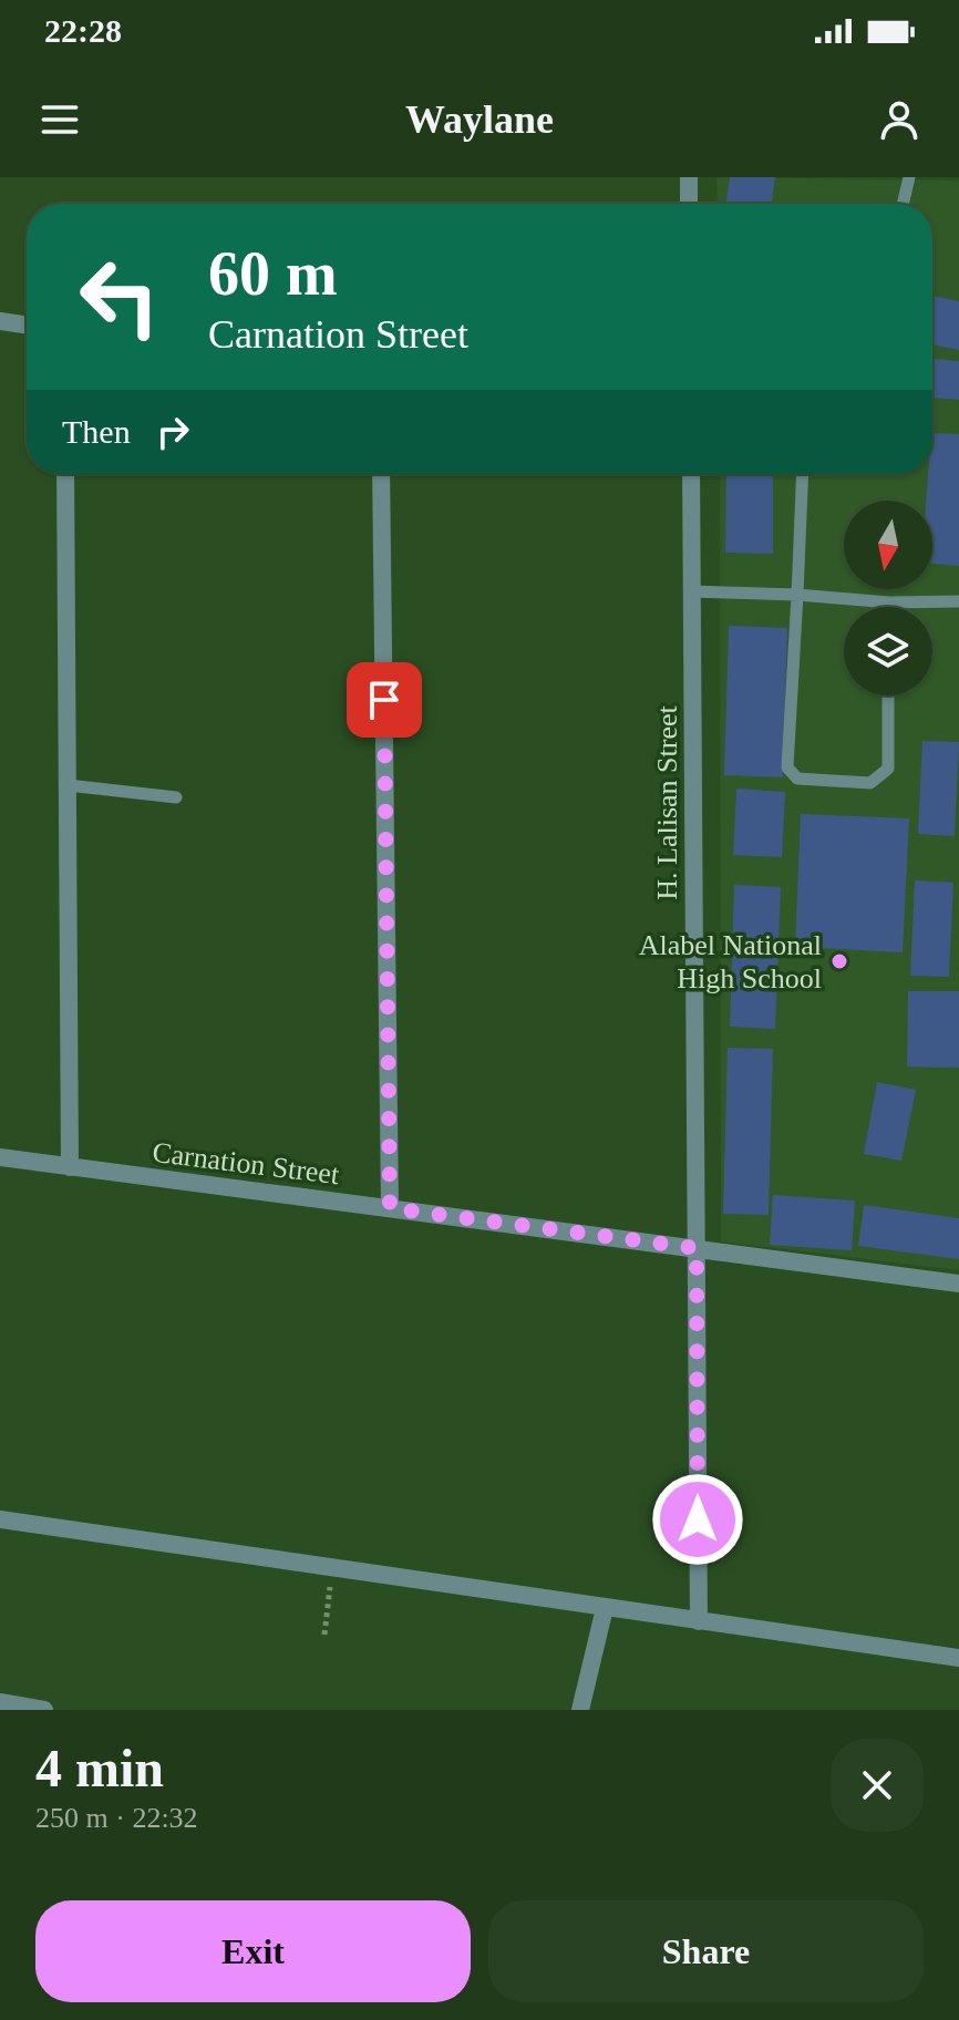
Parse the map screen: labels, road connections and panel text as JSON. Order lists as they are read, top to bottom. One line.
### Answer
{"streets":{"street":["H. Lalisan Street","Carnation Street"]},"crossings":[["H. Lalisan Street","Carnation Street"]],"places":["Alabel National High School"],"north":"bottom","page":{"status":"22:28","header":"Waylane","turn":["60 m","Carnation Street"],"then":"Then","heading":["4 min","250 m · 22:32"],"buttons":["Exit","Share"]}}
